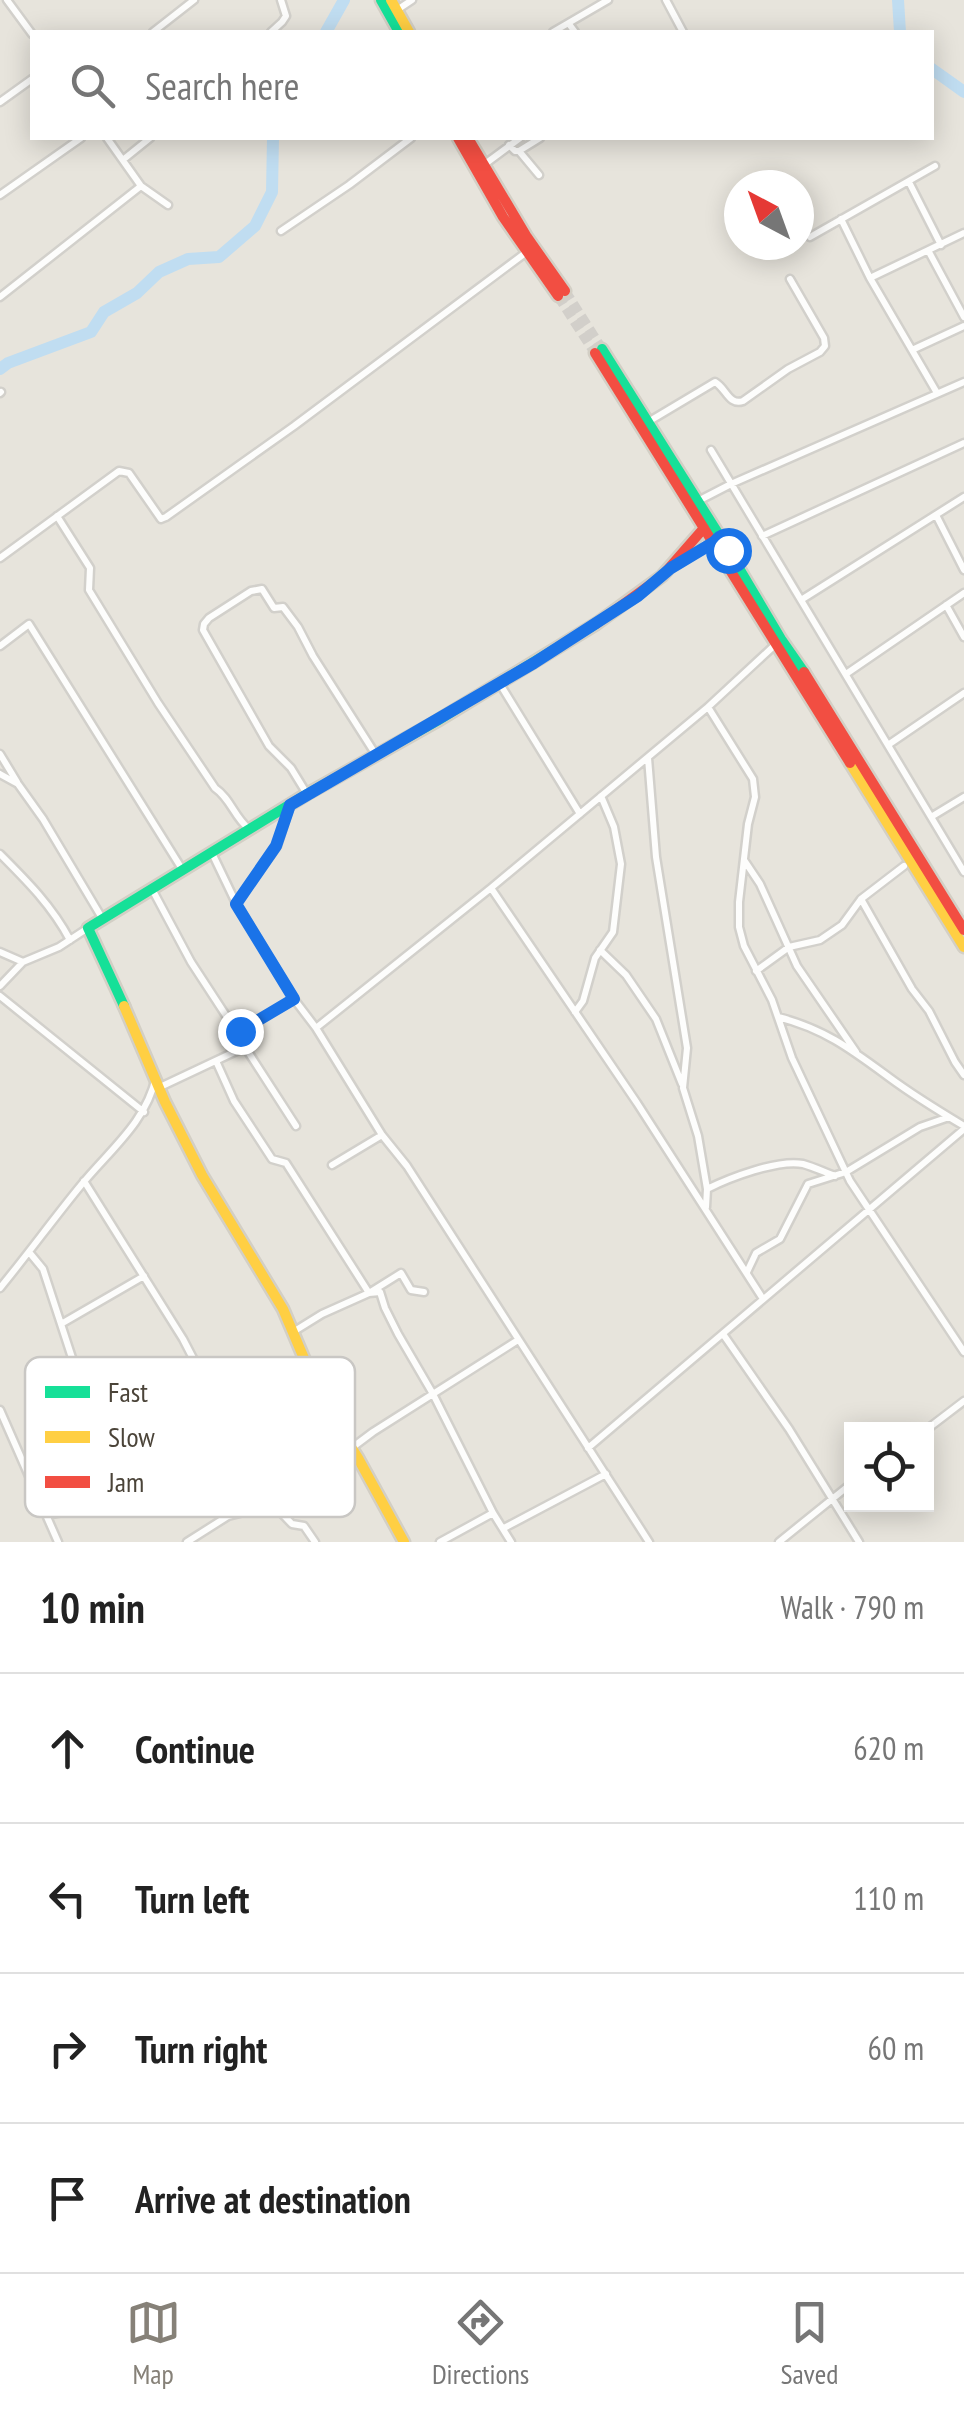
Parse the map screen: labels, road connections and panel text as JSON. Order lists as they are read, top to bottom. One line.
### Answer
{"legend":["Fast","Slow","Jam"],"north":"top left","page":{"search":"Search here","heading":["10 min","Walk · 790 m"],"list":[["Continue","620 m"],["Turn left","110 m"],["Turn right","60 m"],"Arrive at destination"],"nav":["Map","Directions","Saved"]}}
